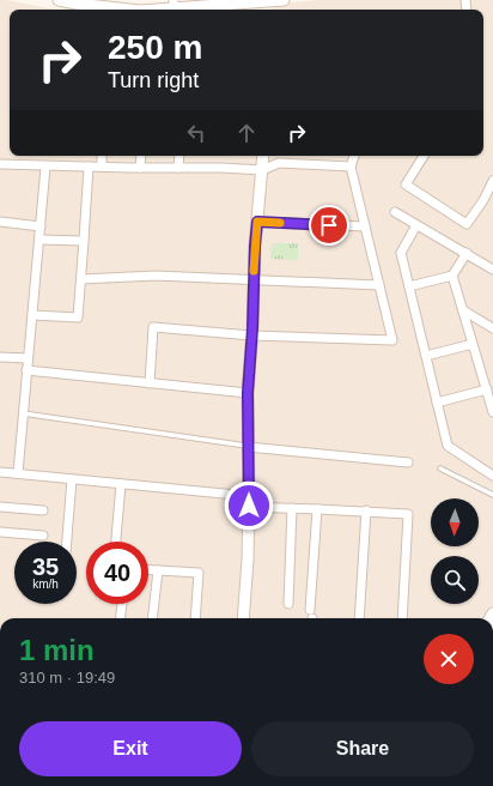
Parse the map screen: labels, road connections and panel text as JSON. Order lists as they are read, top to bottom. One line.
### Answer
{"north":"bottom","page":{"turn":["250 m","Turn right"],"speed":"35 km/h","limit":"40","heading":["1 min","310 m · 19:49"],"buttons":["Exit","Share"]}}
